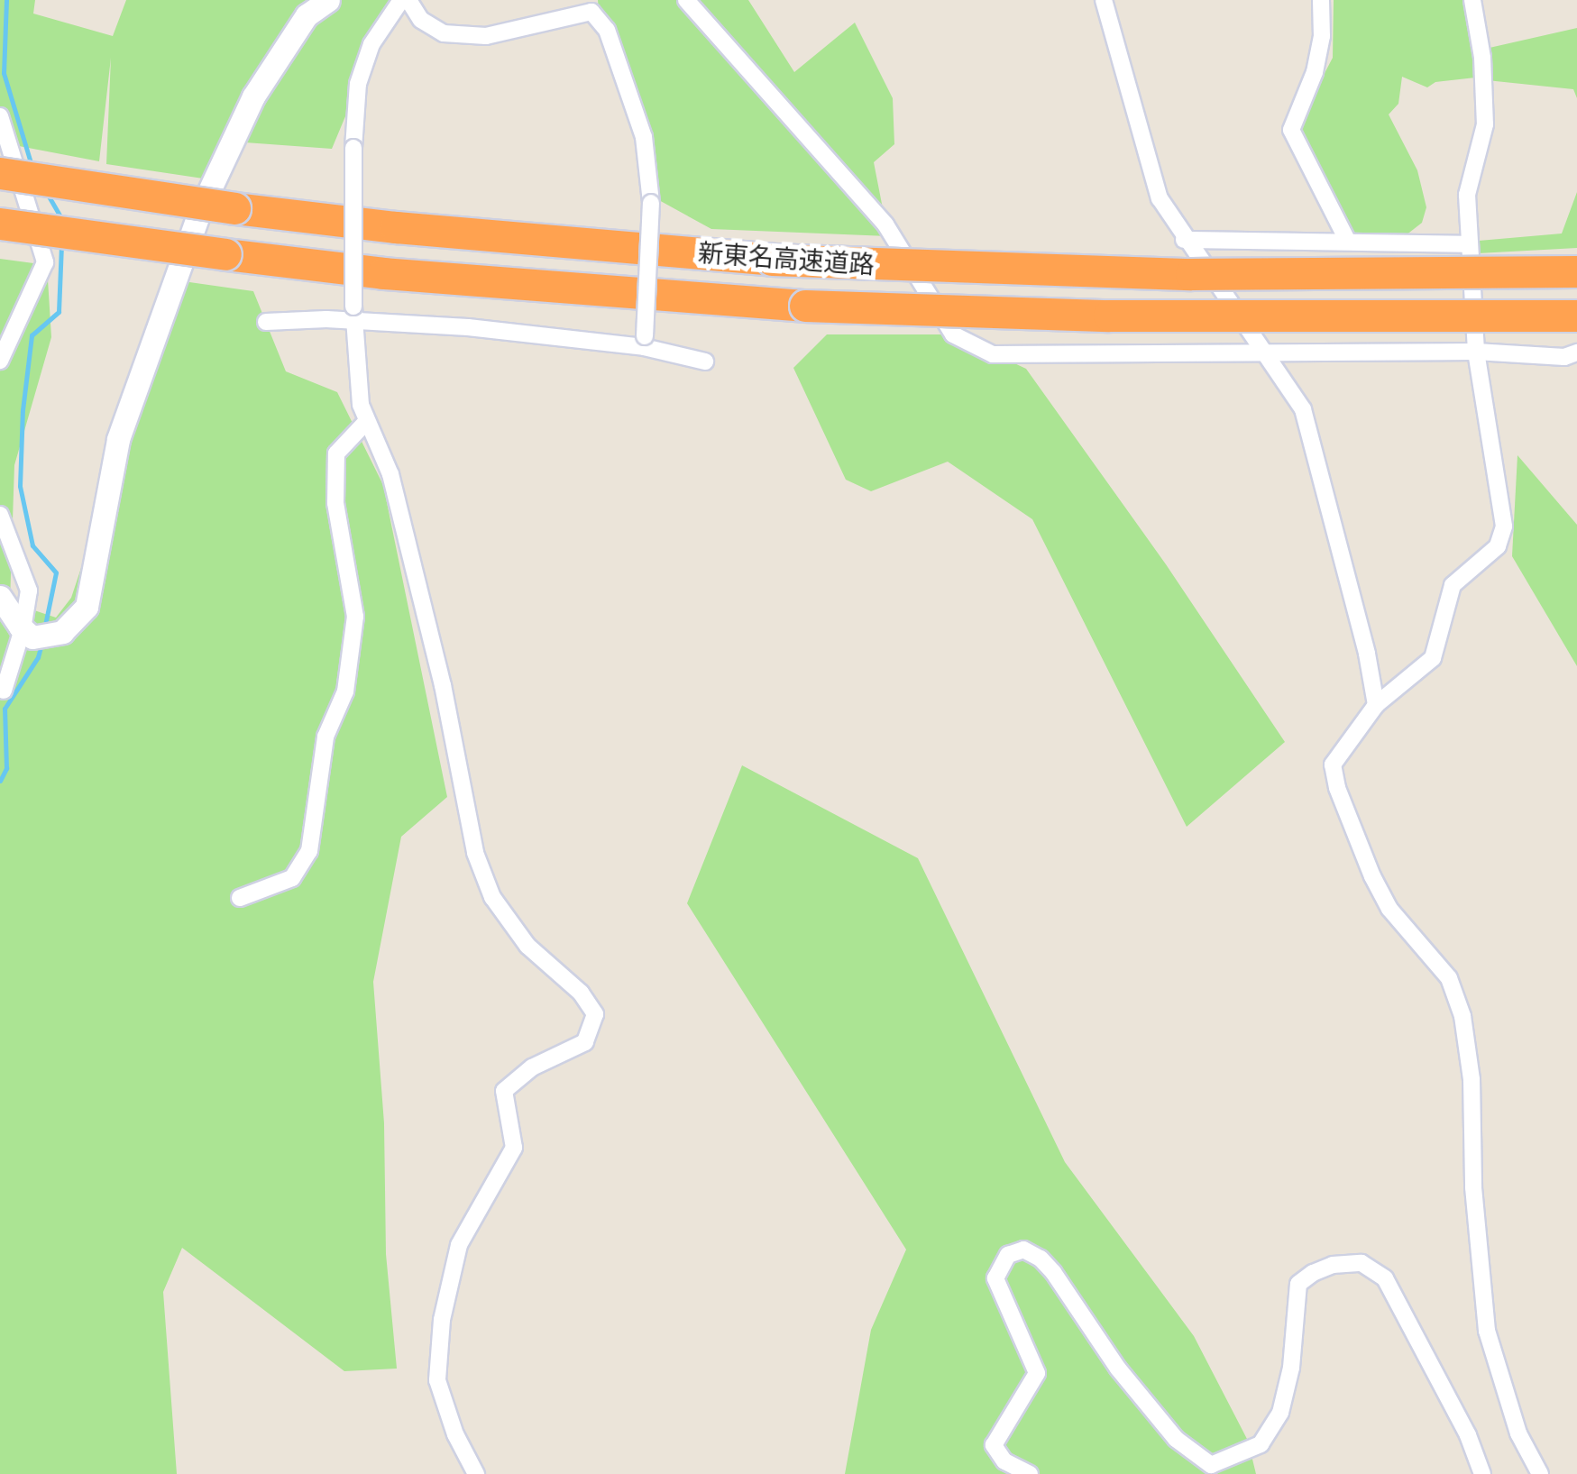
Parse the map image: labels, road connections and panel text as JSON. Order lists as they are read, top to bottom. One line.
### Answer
{"streets":{"highway":["新東名高速道路"]}}
